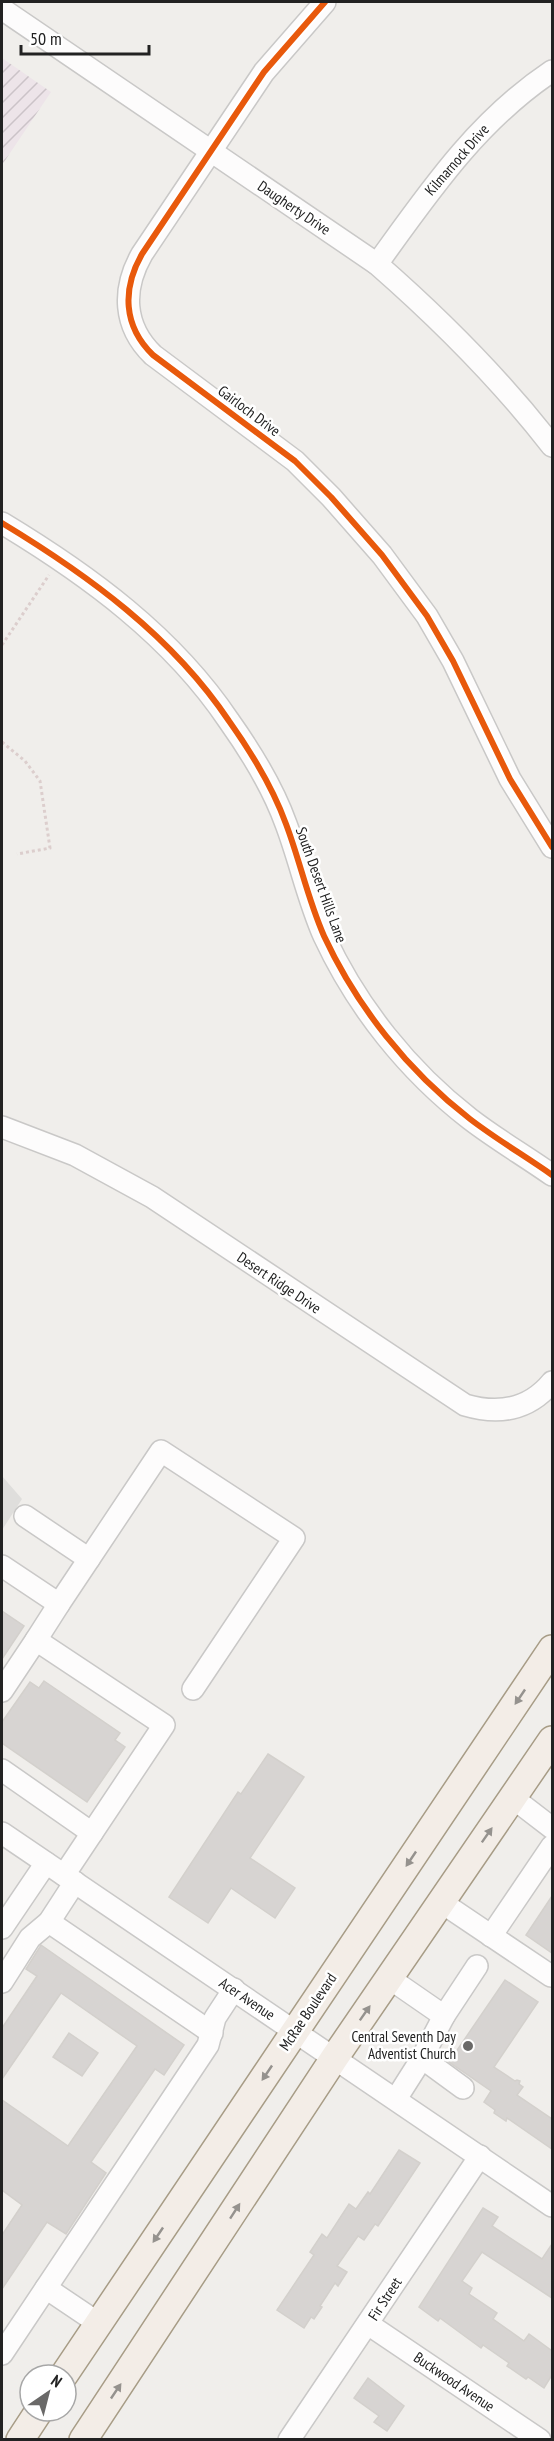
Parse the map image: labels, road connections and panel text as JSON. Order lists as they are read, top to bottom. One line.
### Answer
{"streets":{"main road":["McRae Boulevard"],"street":["Kilmarnock Drive","Daugherty Drive","Gairloch Drive","South Desert Hills Lane","Desert Ridge Drive","Acer Avenue","Fir Street","Buckwood Avenue"]},"crossings":[["Kilmarnock Drive","Daugherty Drive"],["Daugherty Drive","Gairloch Drive"],["Acer Avenue","McRae Boulevard"],["Acer Avenue","Fir Street"],["Fir Street","Buckwood Avenue"]],"places":["Central Seventh Day Adventist Church"],"scale_bar":"50 m","north":"top right"}
